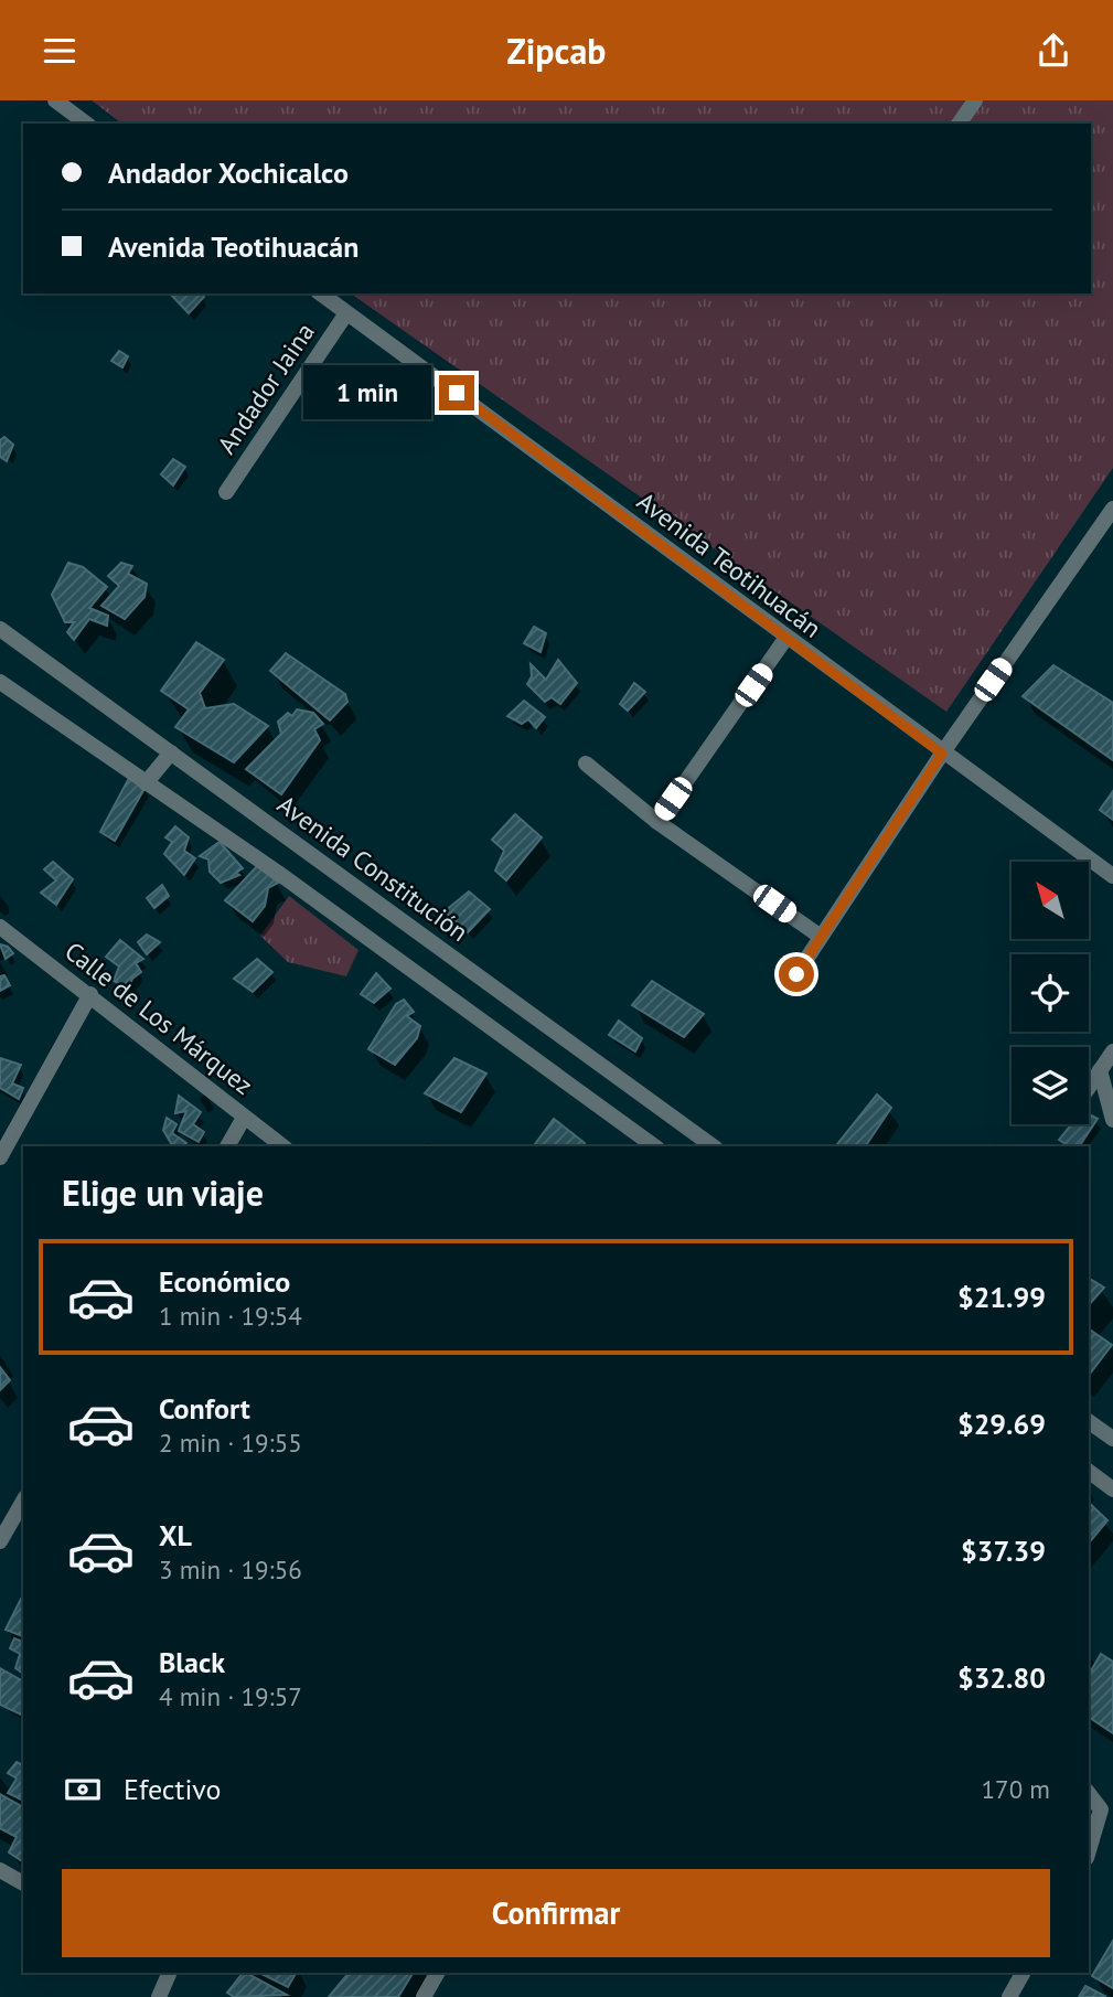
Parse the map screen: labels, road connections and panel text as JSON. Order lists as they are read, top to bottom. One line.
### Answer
{"streets":{"street":["Andador Jaina","Avenida Teotihuacán","Avenida Constitución","Calle de Los Márquez"]},"crossings":[["Andador Jaina","Avenida Teotihuacán"]],"north":"top left","page":{"header":"Zipcab","banner":["Andador Xochicalco","Avenida Teotihuacán"],"bubble":"1 min","heading":"Elige un viaje","list":[{"name":"Económico","note":"1 min · 19:54","value":"$21.99"},{"name":"Confort","note":"2 min · 19:55","value":"$29.69"},{"name":"XL","note":"3 min · 19:56","value":"$37.39"},{"name":"Black","note":"4 min · 19:57","value":"$32.80"}],"pay":["Efectivo","170 m"],"buttons":"Confirmar"}}
